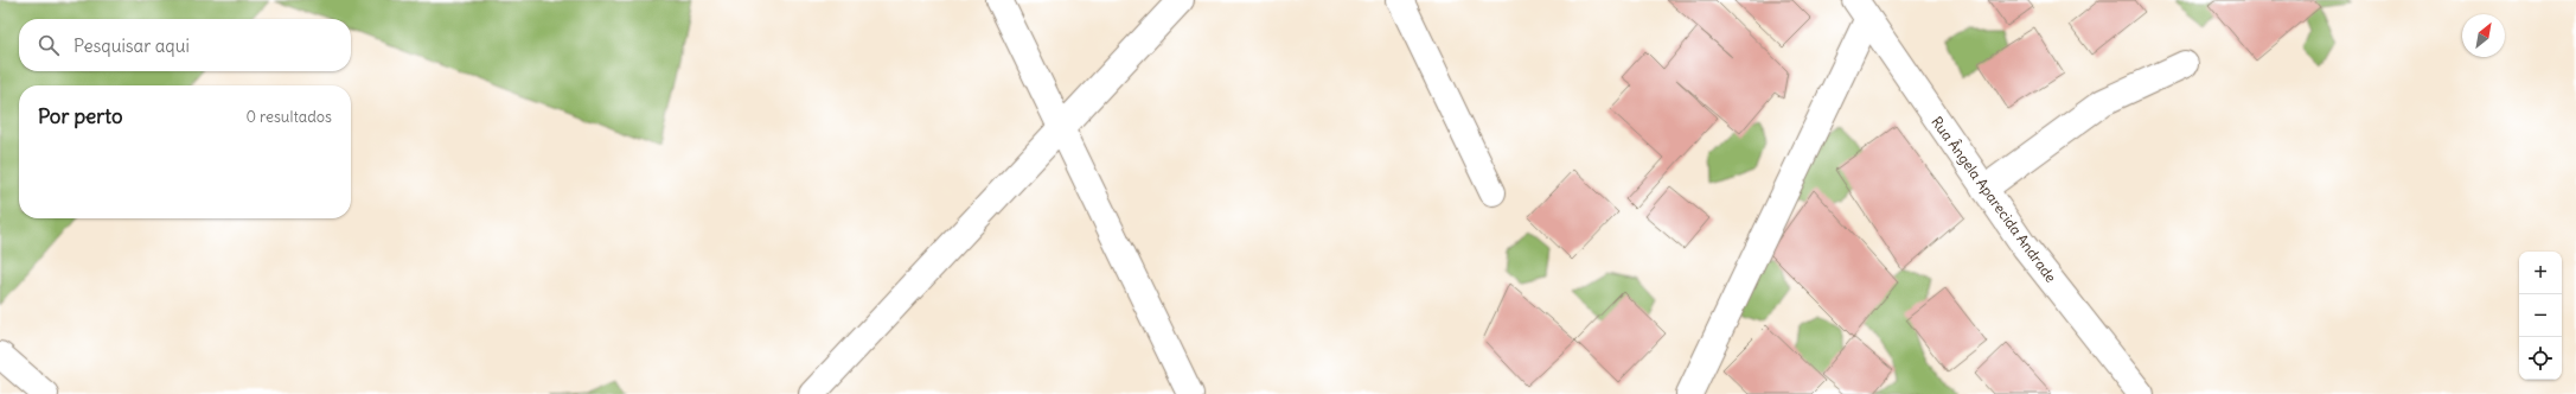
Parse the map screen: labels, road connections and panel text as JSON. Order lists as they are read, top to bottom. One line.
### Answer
{"streets":{"street":["Rua Ângela Aparecida Andrade"]},"north":"top right","page":{"search":"Pesquisar aqui","heading":["Por perto","0 resultados"],"map_buttons":["+","−"]}}
